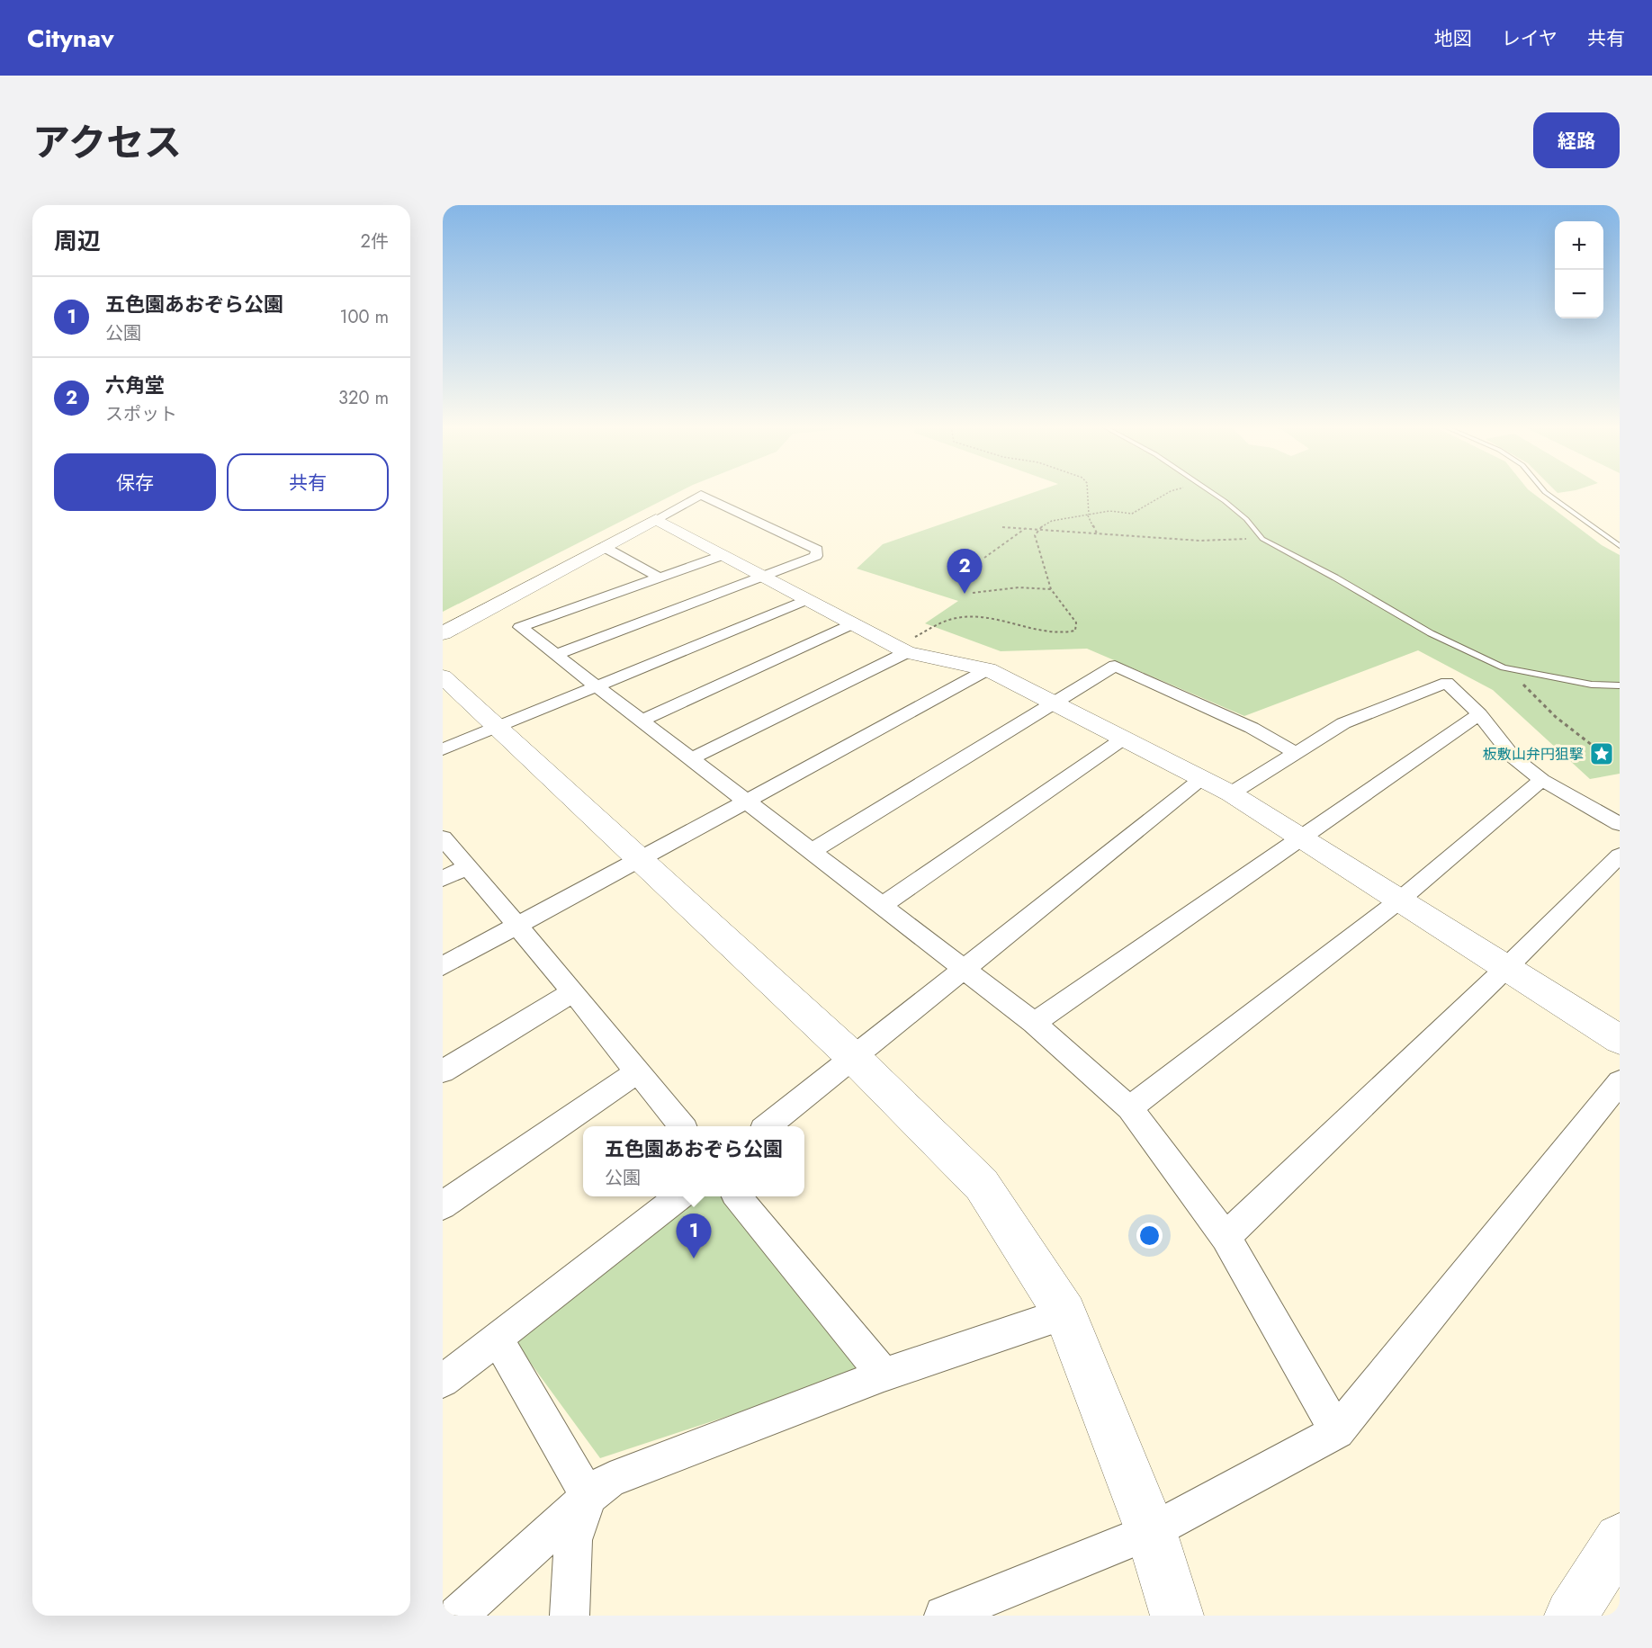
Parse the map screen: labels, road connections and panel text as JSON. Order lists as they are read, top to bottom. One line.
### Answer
{"places":{"place":["板敷山弁円狙撃"]},"page":{"header":"Citynav","nav":["地図","レイヤ","共有"],"title":"アクセス","buttons":["経路",["保存","共有"]],"heading":["周辺","2件"],"map_buttons":["+","−"],"list":[{"mark":"1","name":"五色園あおぞら公園","note":"公園","value":"100 m"},{"mark":"2","name":"六角堂","note":"スポット","value":"320 m"}],"pins":["2","1"],"popup":["五色園あおぞら公園","公園"]}}
